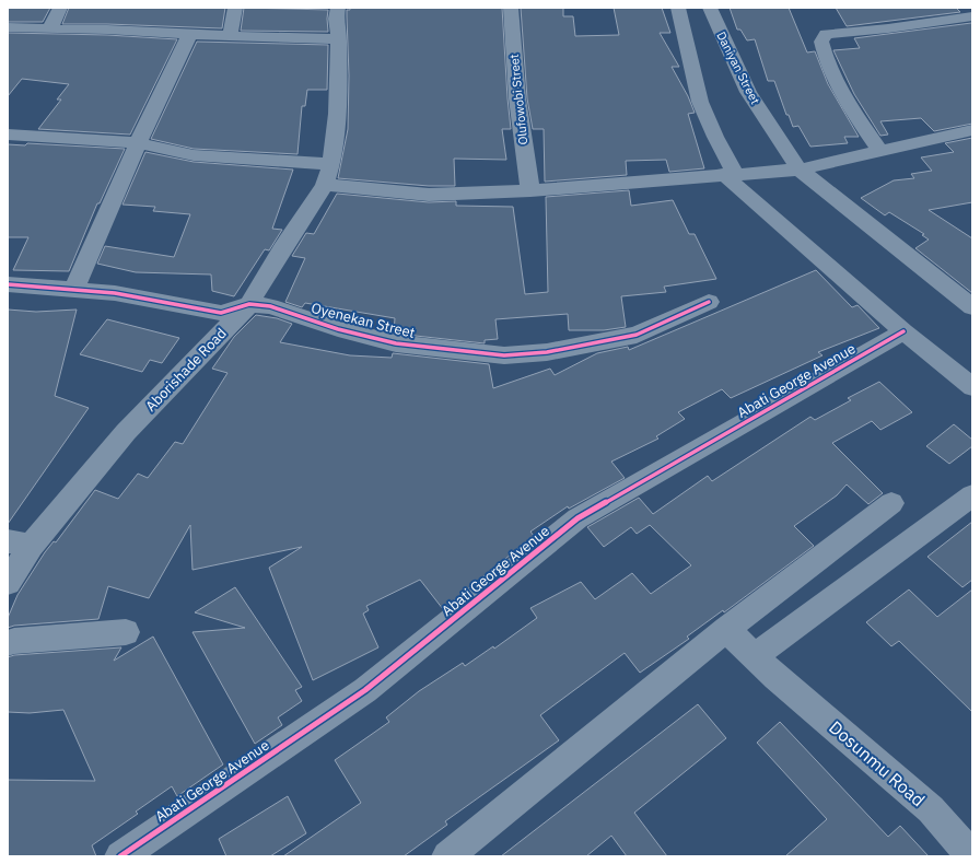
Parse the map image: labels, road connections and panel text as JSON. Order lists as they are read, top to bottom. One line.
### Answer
{"streets":{"street":["Daniyan Street","Olufowobi Street","Oyenekan Street","Aborishade Road","Abati George Avenue","Dosunmu Road"]},"crossings":[["Oyenekan Street","Aborishade Road"]]}
